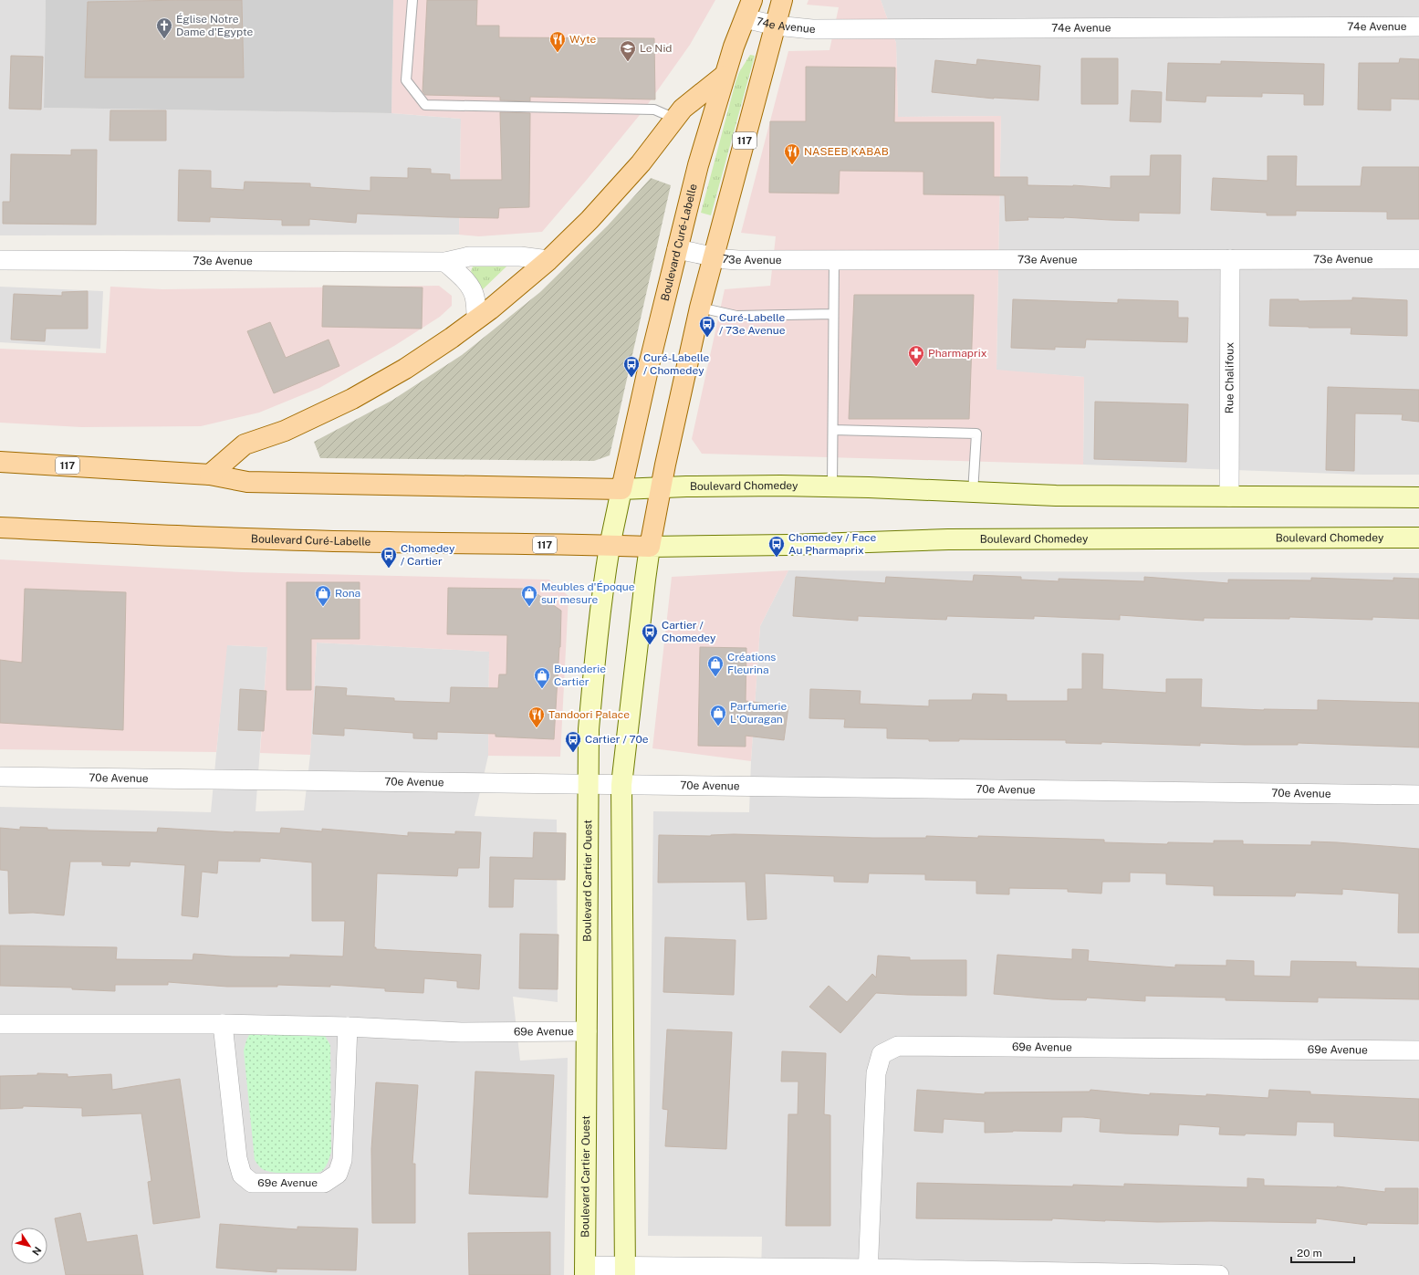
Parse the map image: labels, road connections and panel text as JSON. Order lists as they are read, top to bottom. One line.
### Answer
{"streets":{"main road":["117","Boulevard Curé-Labelle"],"street":["74e Avenue","73e Avenue","Rue Chalifoux","Boulevard Chomedey","70e Avenue","Boulevard Cartier Ouest","69e Avenue"]},"crossings":[["74e Avenue","117"],["74e Avenue","Boulevard Curé-Labelle"],["117","Boulevard Curé-Labelle"],["117","73e Avenue"],["117","Boulevard Chomedey"],["Boulevard Curé-Labelle","73e Avenue"],["Boulevard Curé-Labelle","Boulevard Chomedey"],["Boulevard Curé-Labelle","Boulevard Cartier Ouest"],["73e Avenue","Rue Chalifoux"],["Rue Chalifoux","Boulevard Chomedey"],["70e Avenue","Boulevard Cartier Ouest"],["Boulevard Cartier Ouest","69e Avenue"]],"places":{"church":["Église Notre Dame d'Egypte"],"restaurant":["Wyte","NASEEB KABAB","Tandoori Palace"],"school or university":["Le Nid"],"bus stop":["Curé-Labelle / 73e Avenue","Curé-Labelle / Chomedey","Chomedey / Face Au Pharmaprix","Chomedey / Cartier","Cartier / Chomedey","Cartier / 70e"],"pharmacy":["Pharmaprix"],"shop":["Rona","Meubles d'Époque sur mesure","Créations Fleurina","Buanderie Cartier","Parfumerie L'Ouragan"]},"scale_bar":"20 m","north":"bottom right"}
